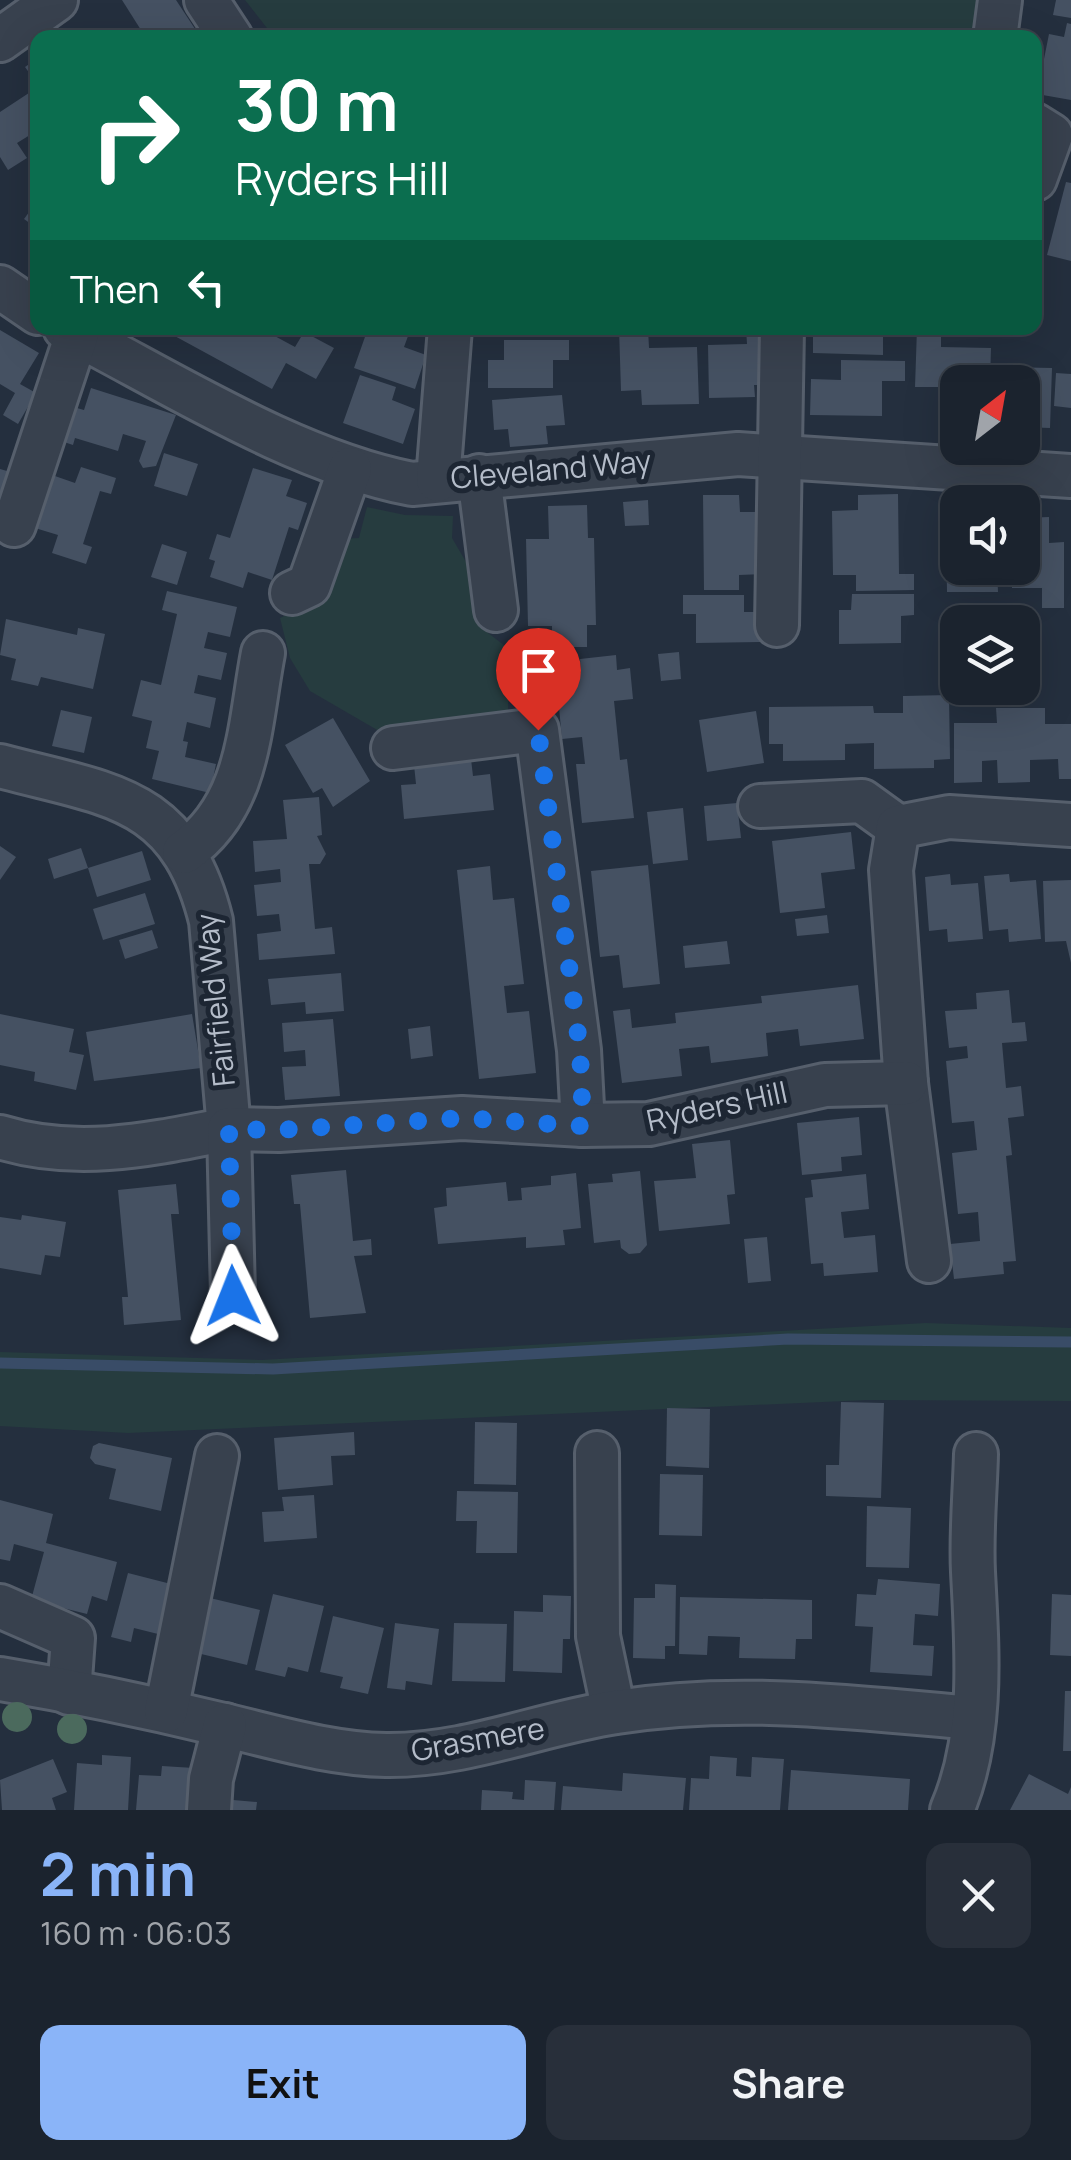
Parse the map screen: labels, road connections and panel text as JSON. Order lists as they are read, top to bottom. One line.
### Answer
{"streets":{"street":["Cleveland Way","Fairfield Way","Ryders Hill","Grasmere"]},"crossings":[["Fairfield Way","Ryders Hill"]],"north":"top right","page":{"turn":["30 m","Ryders Hill"],"then":"Then","heading":["2 min","160 m · 06:03"],"buttons":["Exit","Share"]}}
